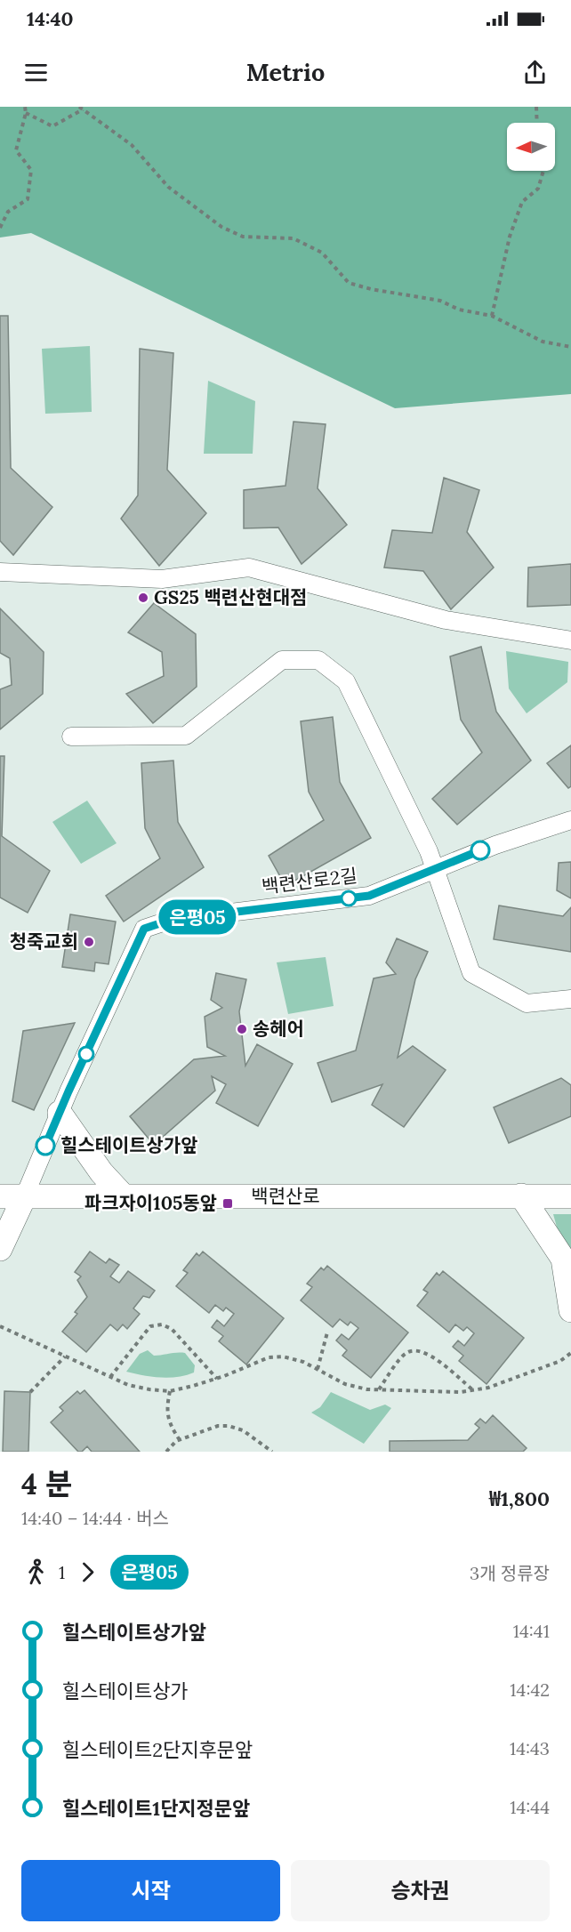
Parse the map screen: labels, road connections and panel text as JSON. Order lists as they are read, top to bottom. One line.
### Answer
{"streets":{"main road":["백련산로"],"street":["백련산로2길"]},"crossings":[["백련산로2길","백련산로"]],"places":{"other":["GS25 백련산현대점","청죽교회","송헤어","힐스테이트상가앞"],"transit":["파크자이105동앞"]},"lines":["bus line 은평05"],"north":"left","page":{"status":"14:40","header":"Metrio","on_map":"은평05","heading":["4 분","14:40 – 14:44 · 버스","₩1,800"],"legs":["1","은평05","3개 정류장"],"list":[{"name":"힐스테이트상가앞","value":"14:41"},{"name":"힐스테이트상가","value":"14:42"},{"name":"힐스테이트2단지후문앞","value":"14:43"},{"name":"힐스테이트1단지정문앞","value":"14:44"}],"buttons":["시작","승차권"]}}
